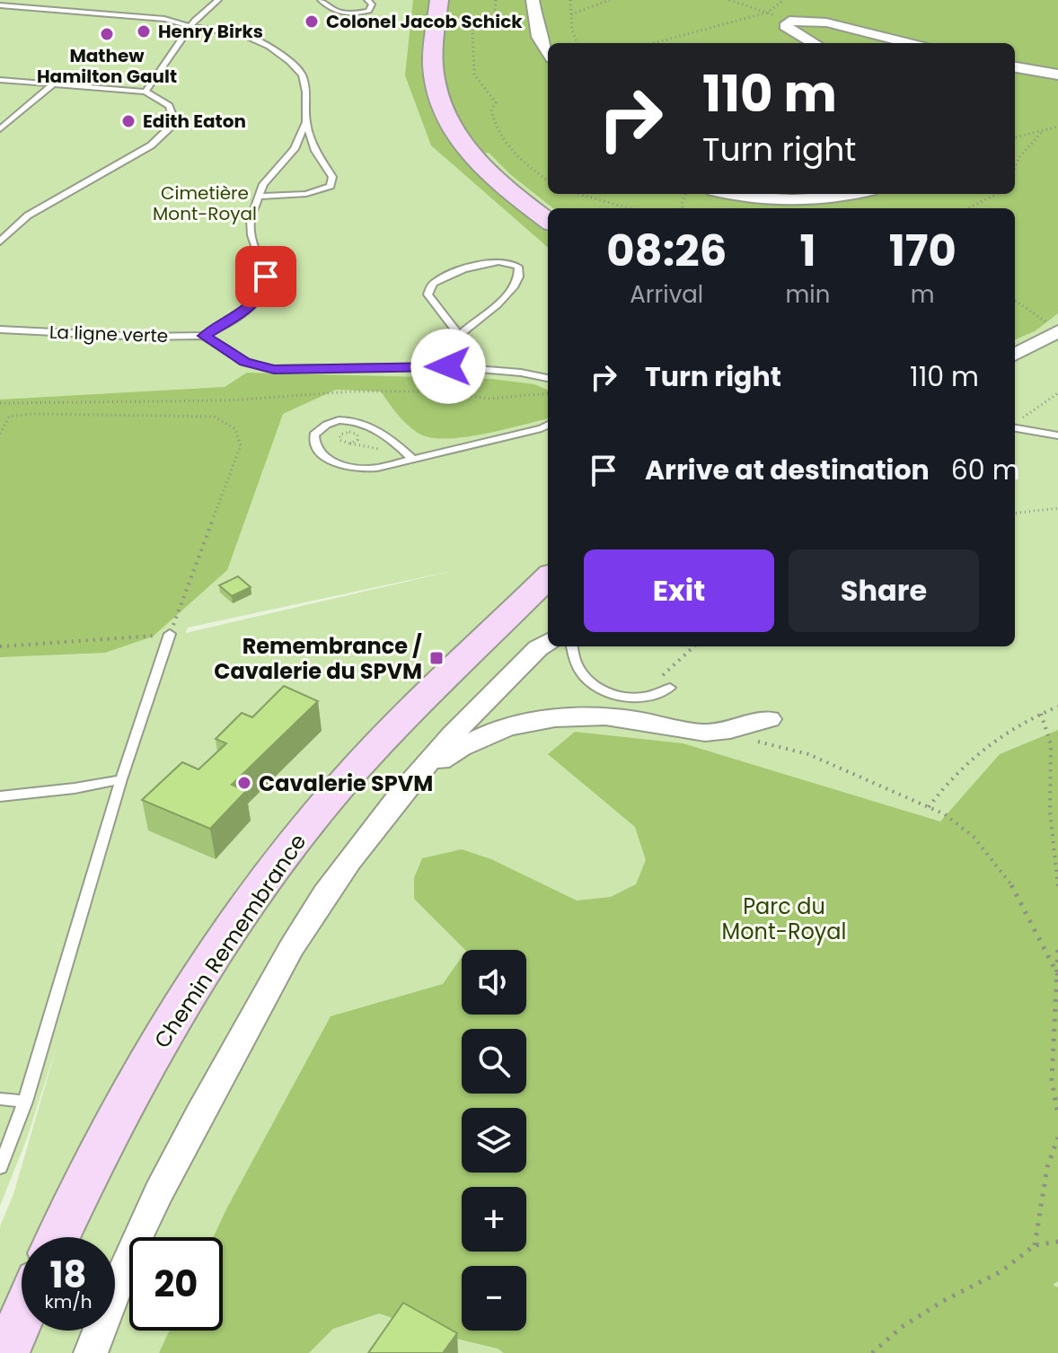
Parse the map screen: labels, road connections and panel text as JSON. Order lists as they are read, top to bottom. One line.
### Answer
{"streets":{"street":["Chemin Remembrance"],"lane":["La ligne verte"]},"parks":["Cimetière Mont-Royal","Parc du Mont-Royal"],"places":{"other":["Colonel Jacob Schick","Henry Birks","Mathew Hamilton Gault","Edith Eaton","Cavalerie SPVM"],"transit":["Remembrance / Cavalerie du SPVM"]},"page":{"turn":["110 m","Turn right"],"eta":["08:26","Arrival","1","min","170","m"],"list":[{"name":"Turn right","value":"110 m"},{"name":"Arrive at destination","value":"60 m"}],"buttons":["Exit","Share"],"map_buttons":["+","−"],"speed":"18 km/h","limit":"20"}}
